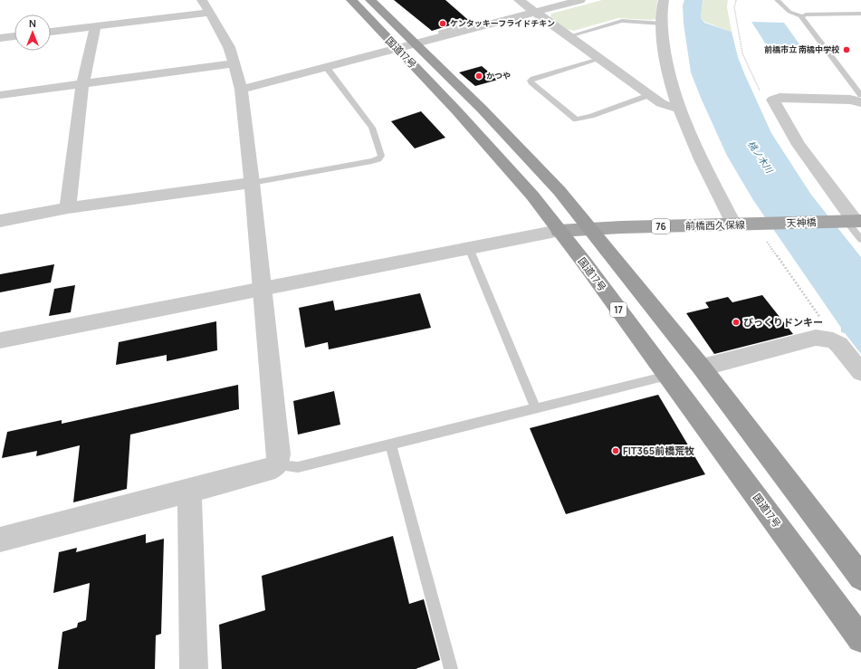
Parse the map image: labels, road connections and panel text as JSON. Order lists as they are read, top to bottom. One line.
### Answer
{"streets":{"highway":["国道17号","17"],"main road":["天神橋","前橋西久保線","76"]},"crossings":[["国道17号","前橋西久保線"],["天神橋","前橋西久保線"]],"water":["桃ノ木川"],"places":["ケンタッキーフライドチキン","前橋市立 南橘中学校","かつや","びっくりドンキー","FIT365前橋荒牧"],"north":"top"}
